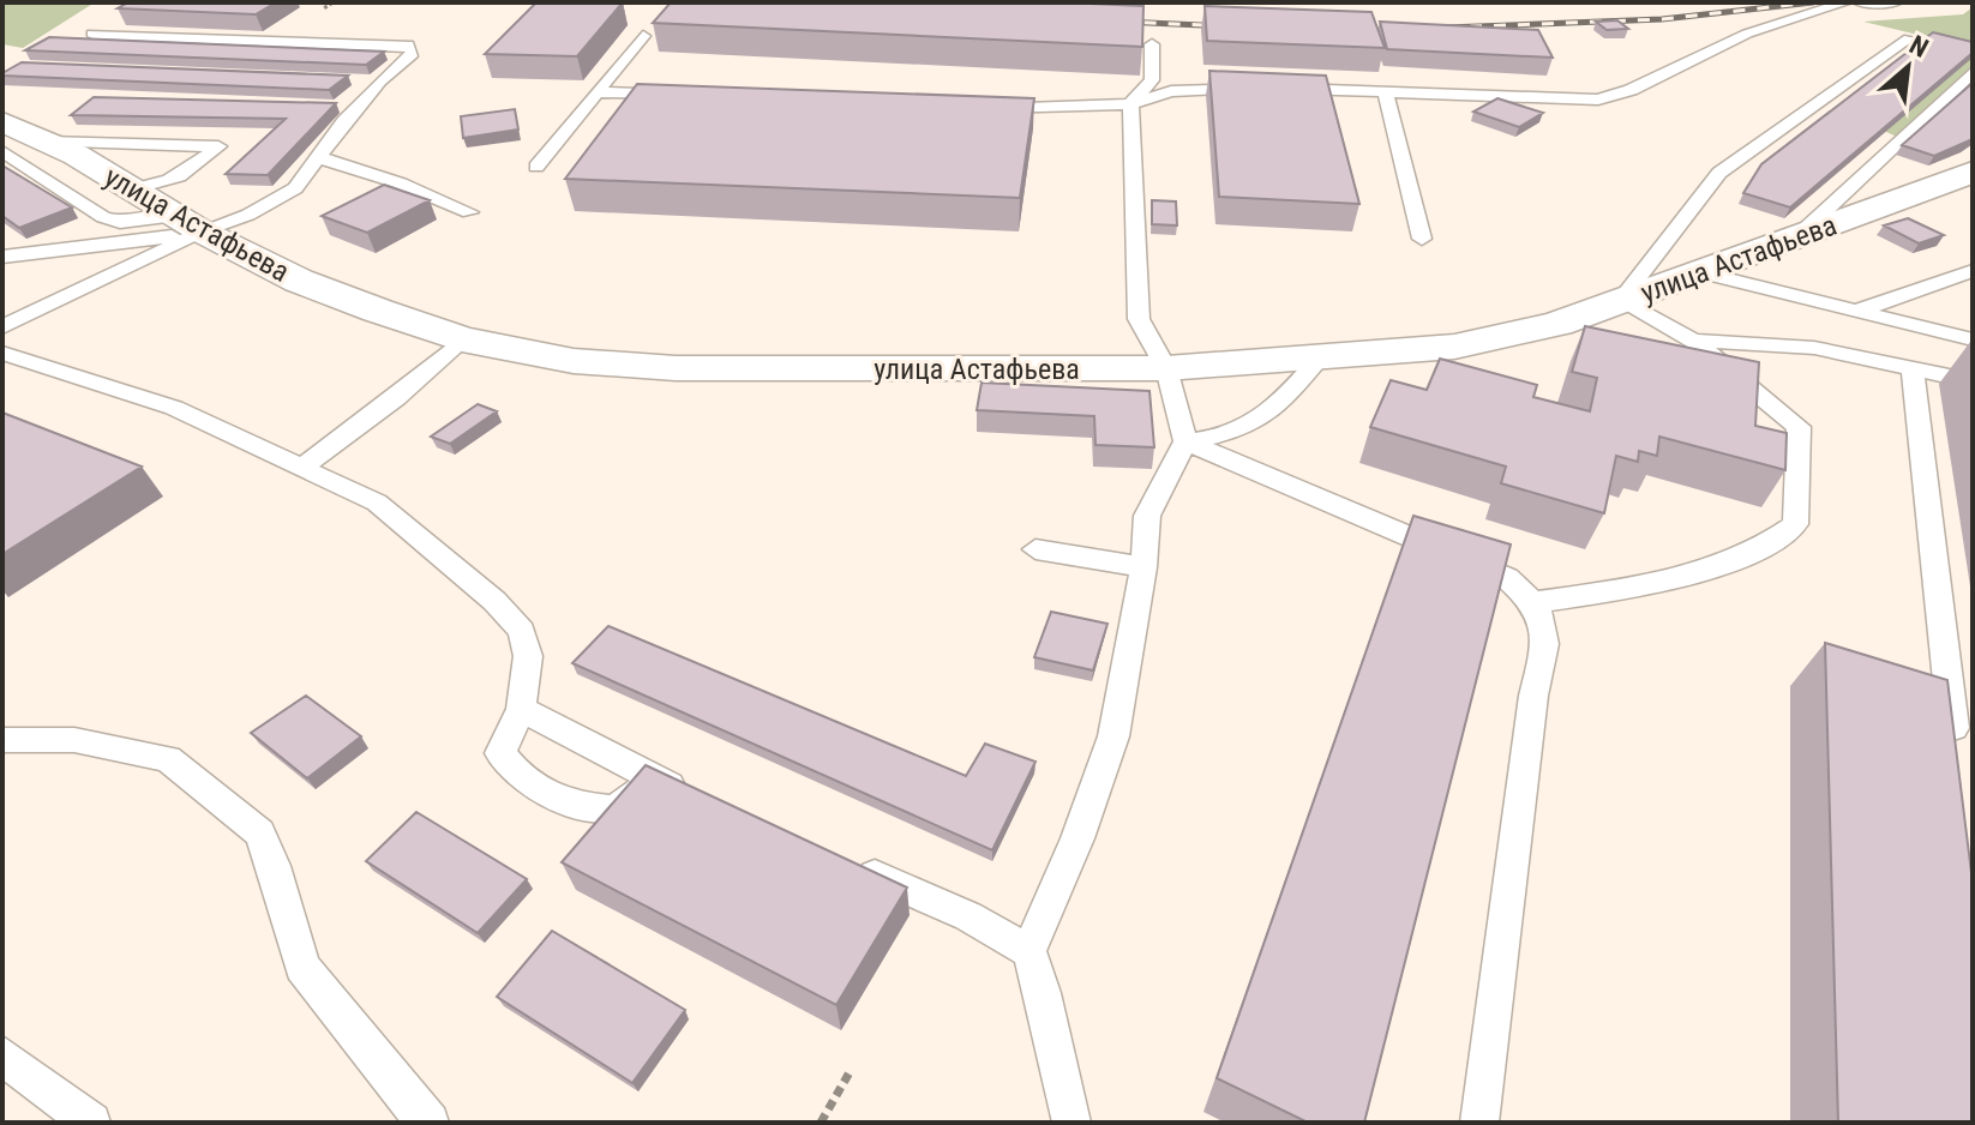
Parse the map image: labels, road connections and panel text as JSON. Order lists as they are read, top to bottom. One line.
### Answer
{"streets":{"street":["улица Астафьева"]},"north":"top right"}
